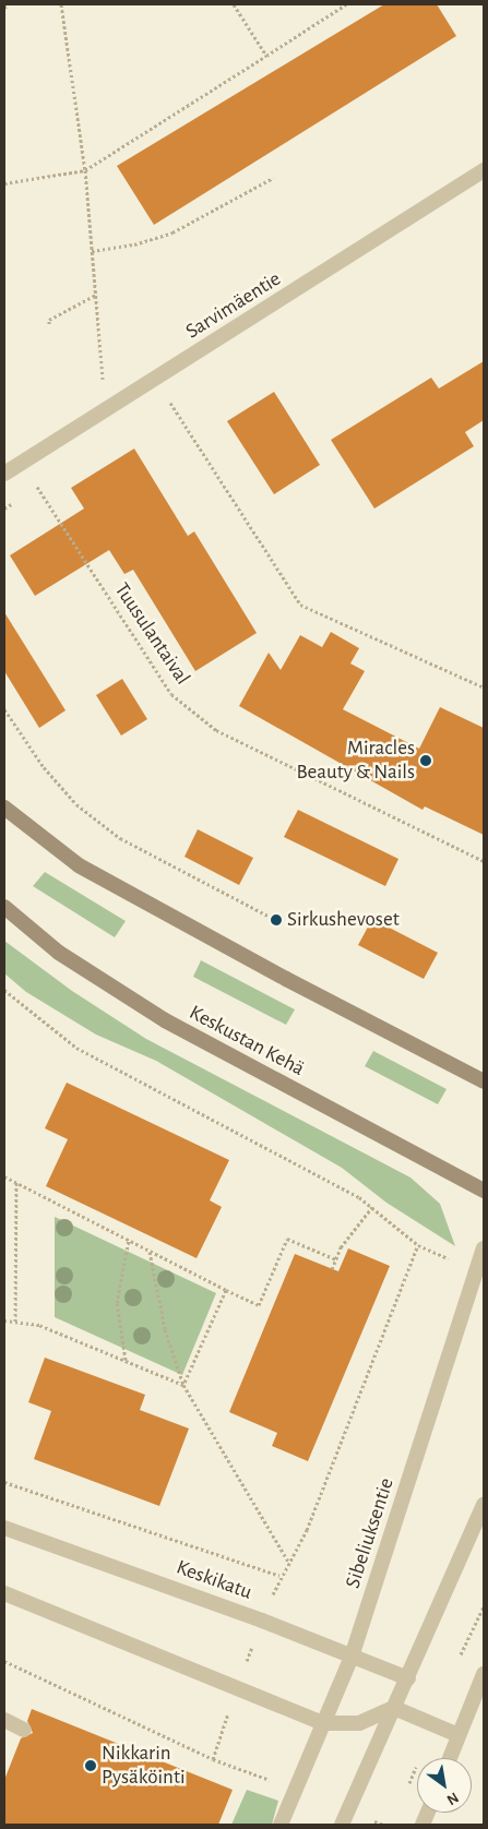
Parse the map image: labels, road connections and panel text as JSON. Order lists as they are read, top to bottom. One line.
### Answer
{"streets":{"main road":["Keskustan Kehä"],"street":["Sarvimäentie","Sibeliuksentie","Keskikatu"],"path":["Tuusulantaival"]},"crossings":[["Sibeliuksentie","Keskikatu"]],"places":["Miracles Beauty & Nails","Sirkushevoset","Nikkarin Pysäköinti"],"north":"bottom right"}
